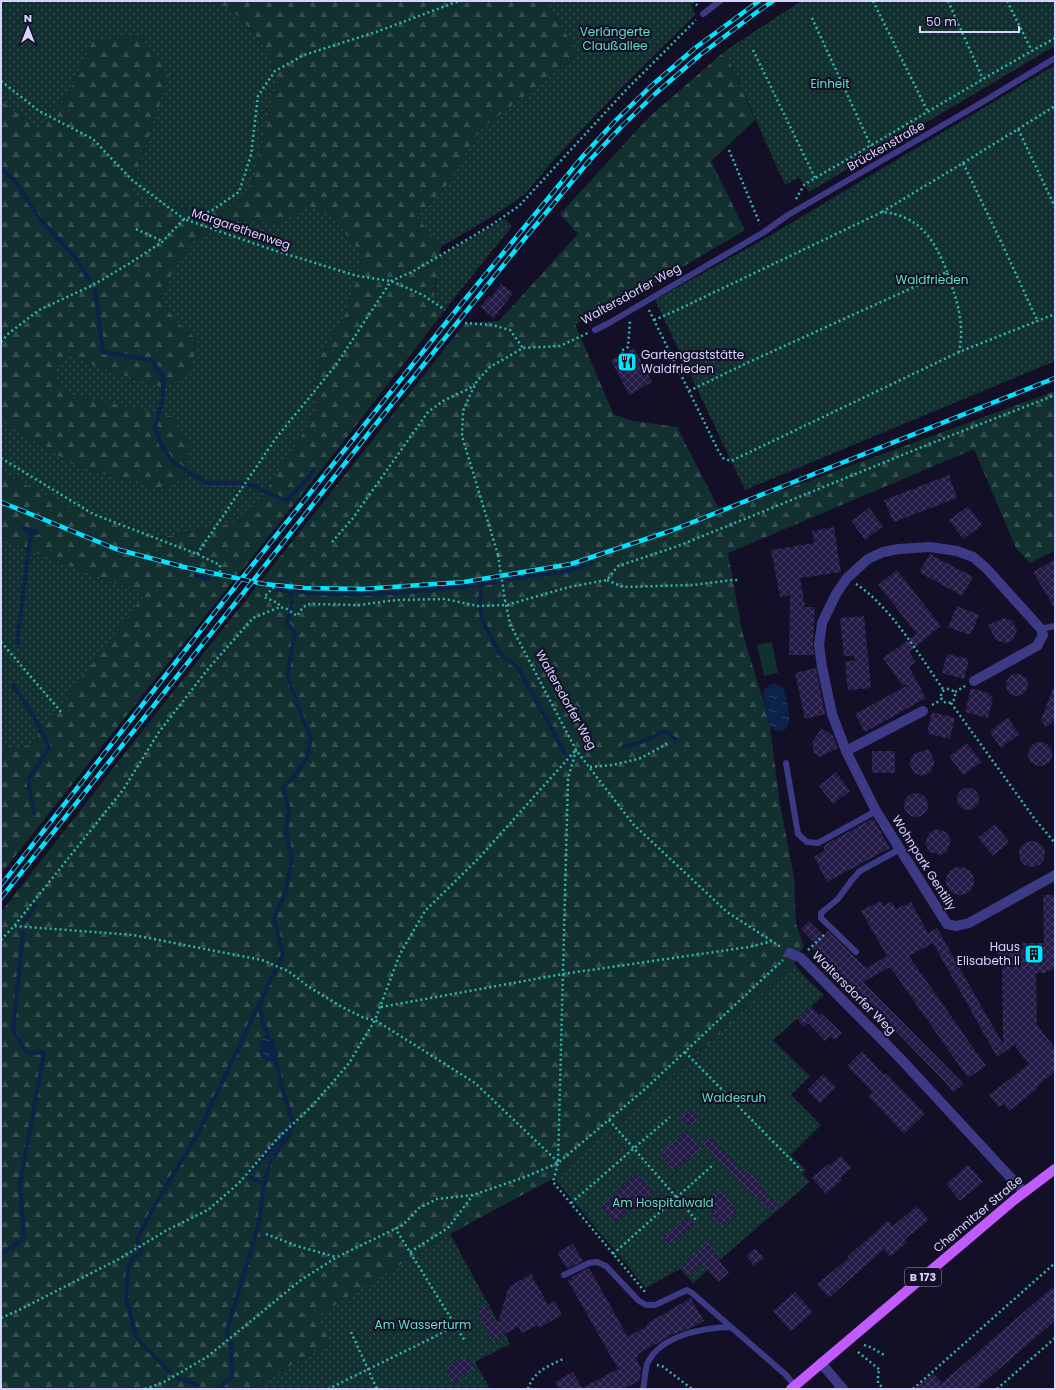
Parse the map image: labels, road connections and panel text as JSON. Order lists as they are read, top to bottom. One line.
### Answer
{"streets":{"main road":["Chemnitzer Straße","B 173"],"street":["Waltersdorfer Weg","Wohnpark Gentilly"],"lane":["Brückenstraße"],"path":["Margarethenweg"]},"crossings":[["Brückenstraße","Waltersdorfer Weg"],["Waltersdorfer Weg","Chemnitzer Straße"]],"parks":["Verlängerte Claußallee","Einheit","Waldfrieden","Waldesruh","Am Hospitalwald","Am Wasserturm"],"places":{"restaurant":["Gartengaststätte Waldfrieden"],"building":["Haus Elisabeth II"]},"scale_bar":"50 m","north":"top"}
